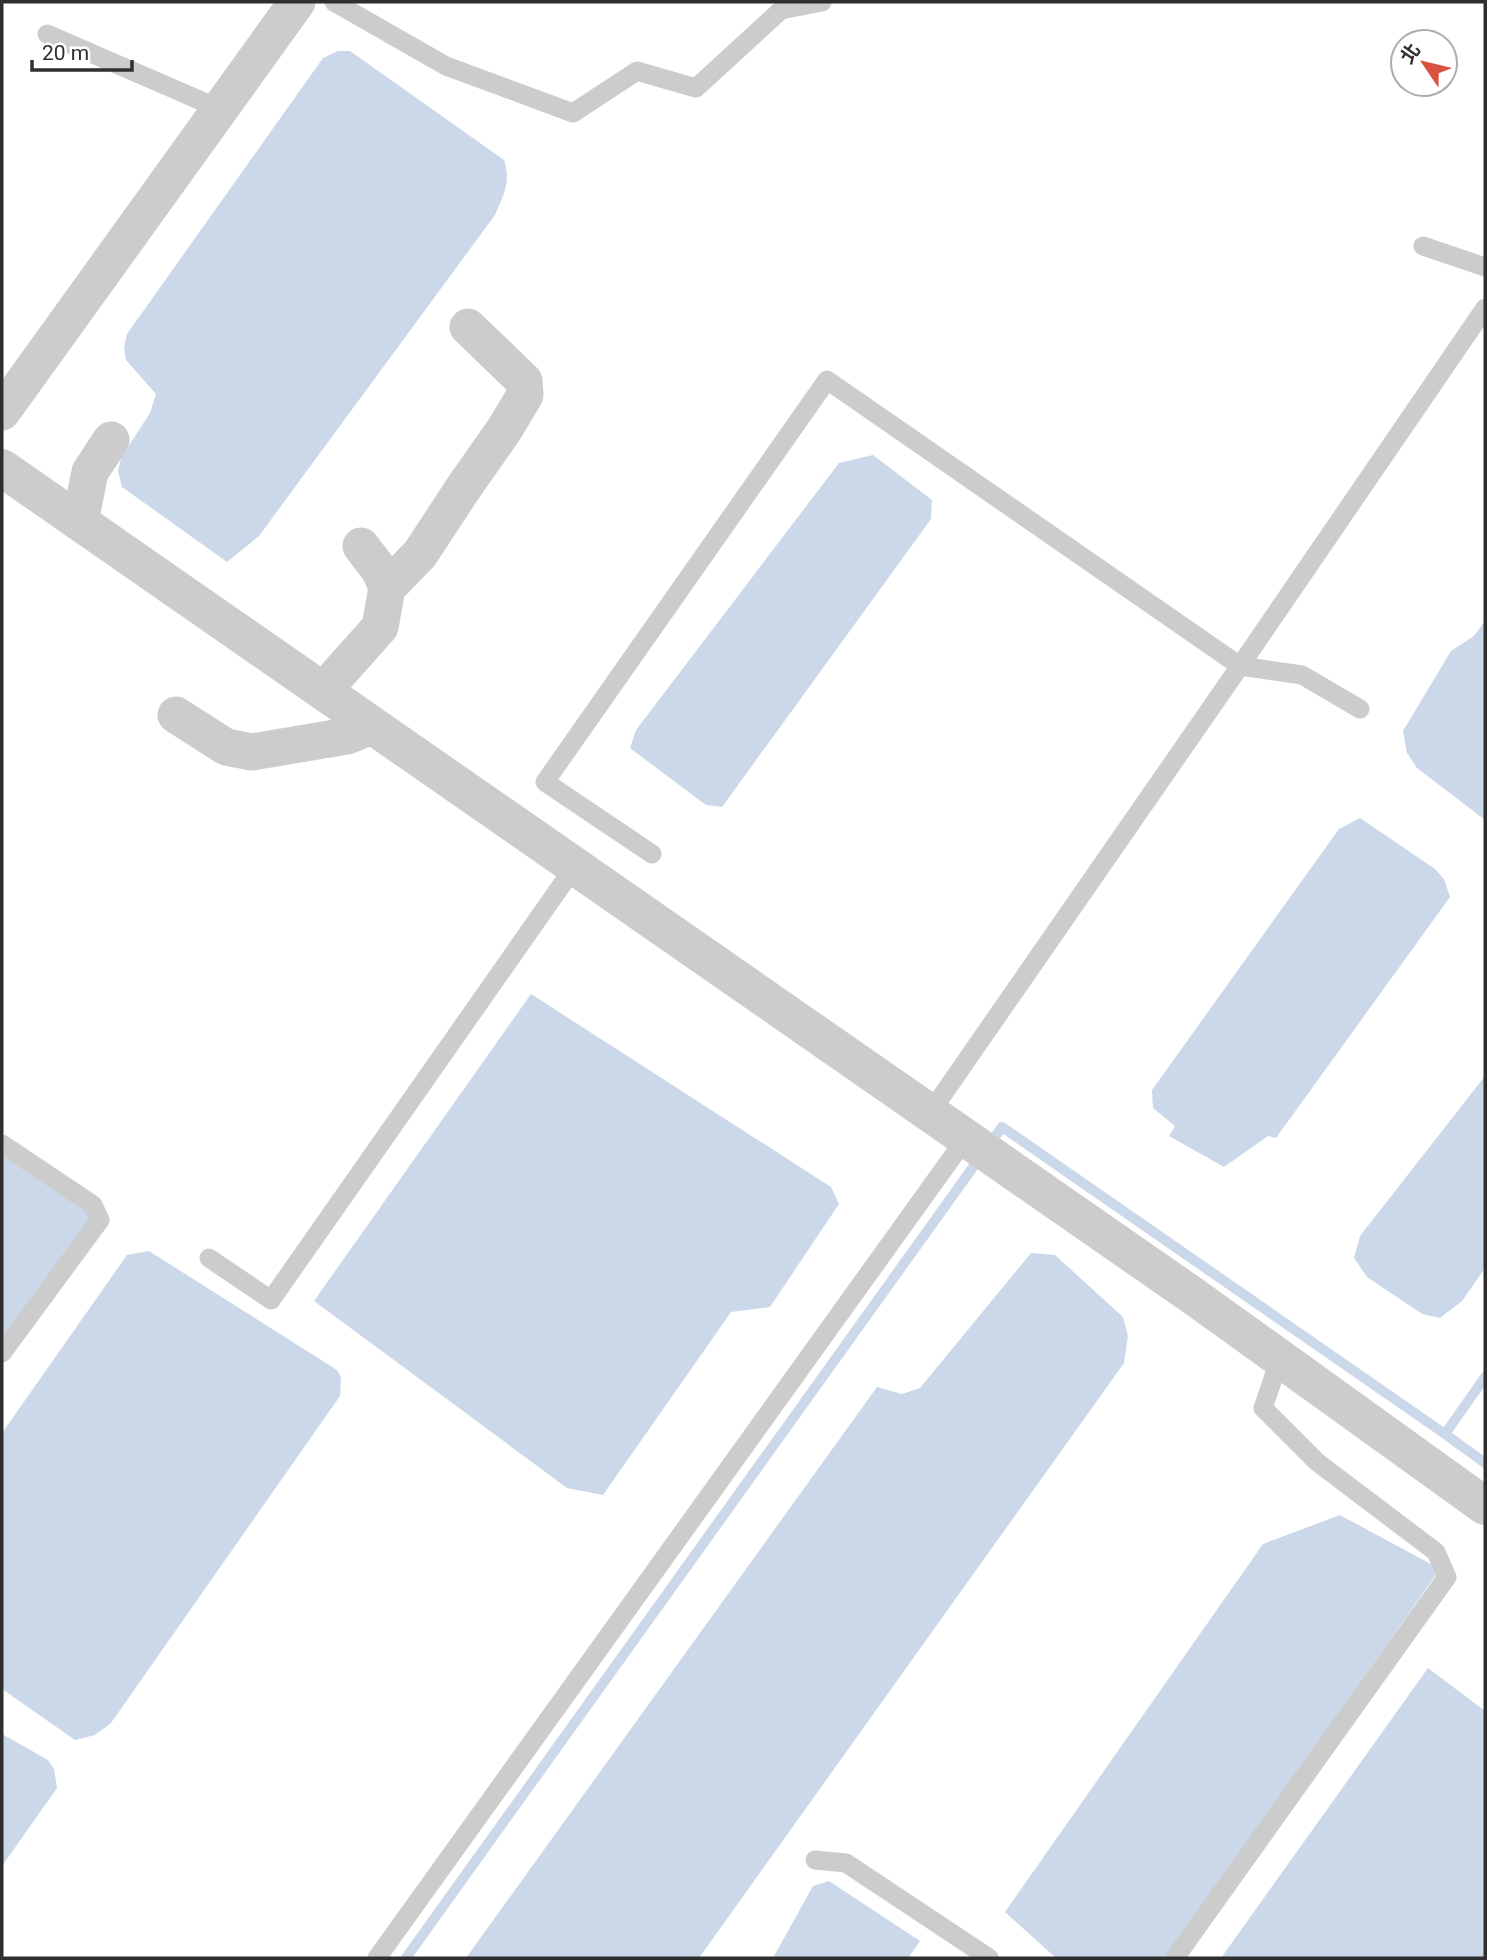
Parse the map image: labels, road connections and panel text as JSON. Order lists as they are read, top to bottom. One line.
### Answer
{"scale_bar":"20 m","north":"top left"}
